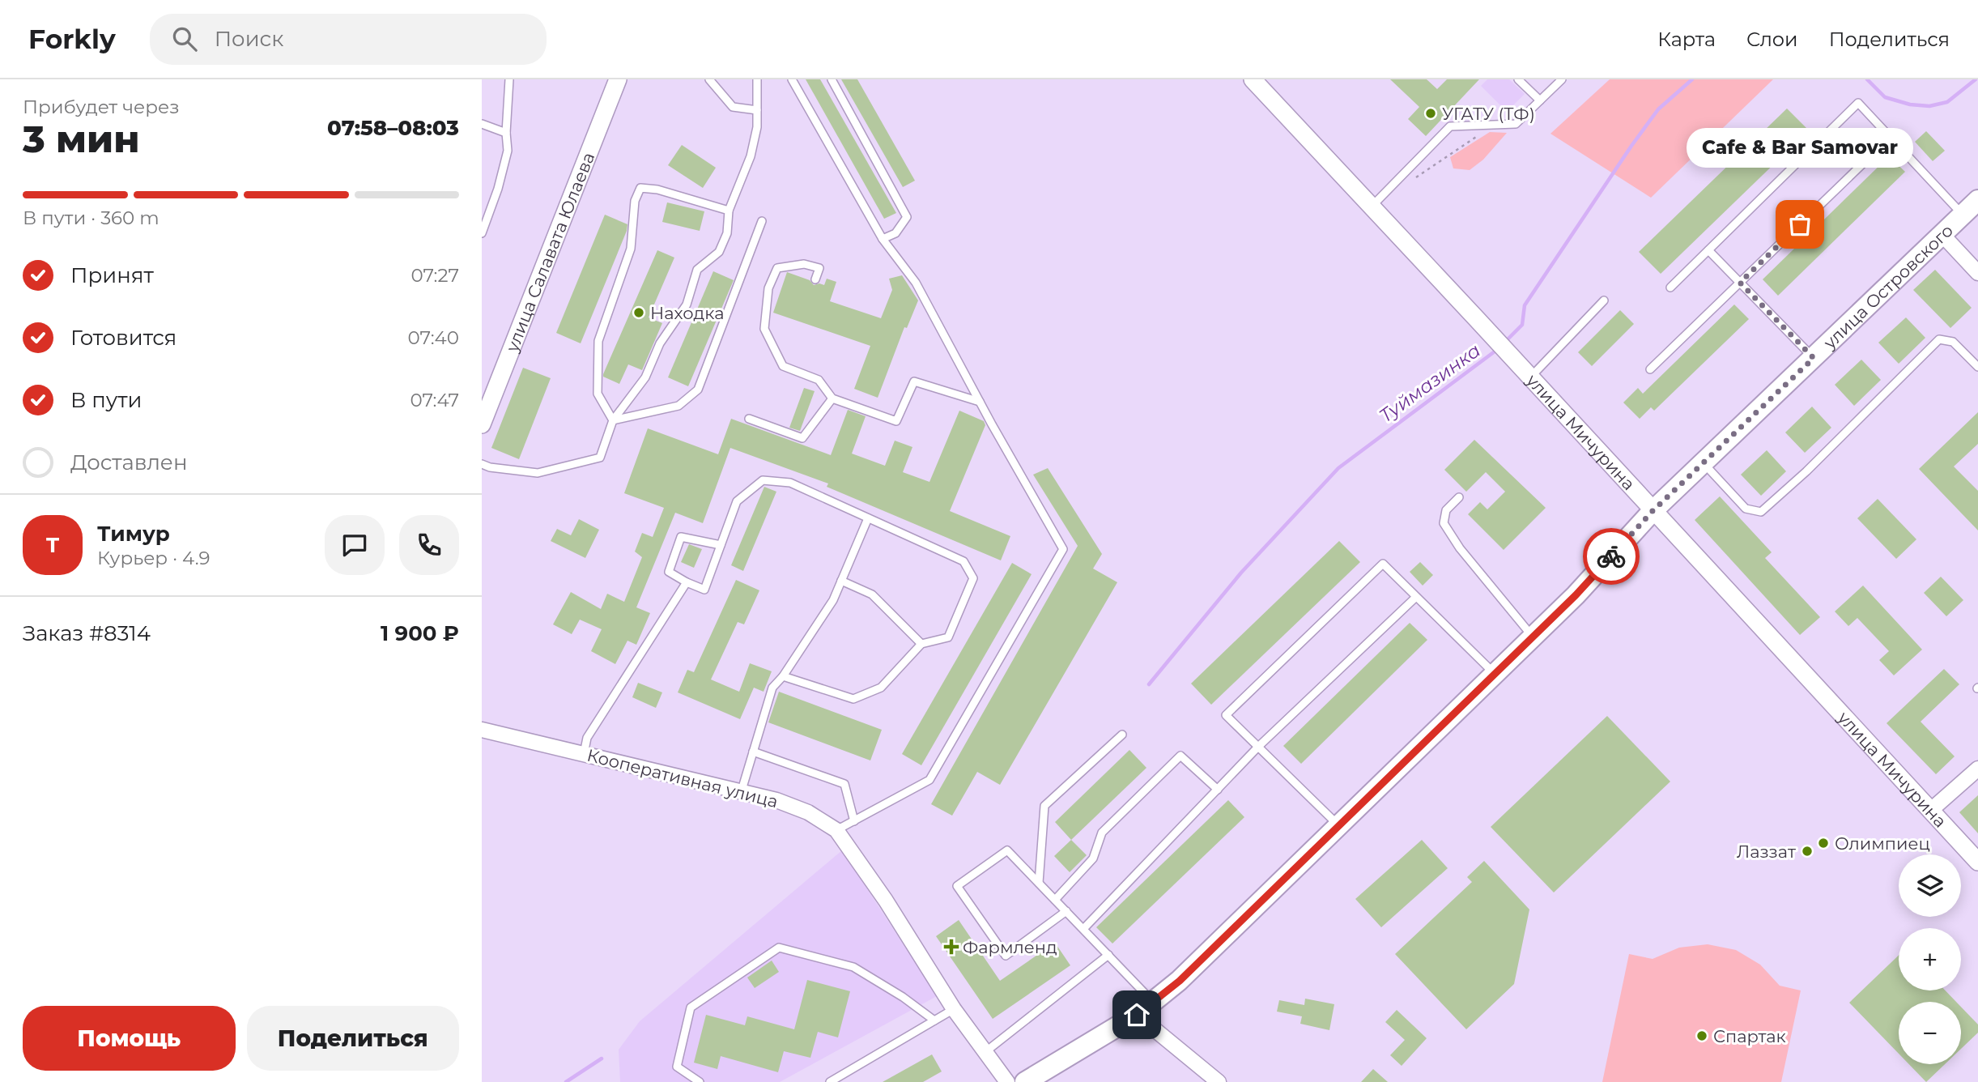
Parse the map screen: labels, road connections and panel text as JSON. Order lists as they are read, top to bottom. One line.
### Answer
{"streets":{"main road":["улица Островского"],"street":["улица Салавата Юлаева","улица Мичурина","Кооперативная улица"]},"crossings":[["улица Островского","улица Мичурина"]],"water":["Туймазинка"],"places":{"other":["УГАТУ (ТФ)","Cafe & Bar Samovar","Находка","Олимпиец","Лаззат","Спартак"],"health":["Фармленд"]},"page":{"header":"Forkly","search":"Поиск","nav":["Карта","Слои","Поделиться"],"heading":["3 мин","Прибудет через","07:58–08:03"],"panel":["Тимур","Курьер · 4.9","Заказ #8314","1 900 ₽"],"bubble":"Cafe & Bar Samovar","bar":"В пути · 360 m","list":[["Принят","07:27"],["Готовится","07:40"],["В пути","07:47"],"Доставлен"],"round":"Т","map_buttons":["+","−"],"buttons":["Помощь","Поделиться"]}}
